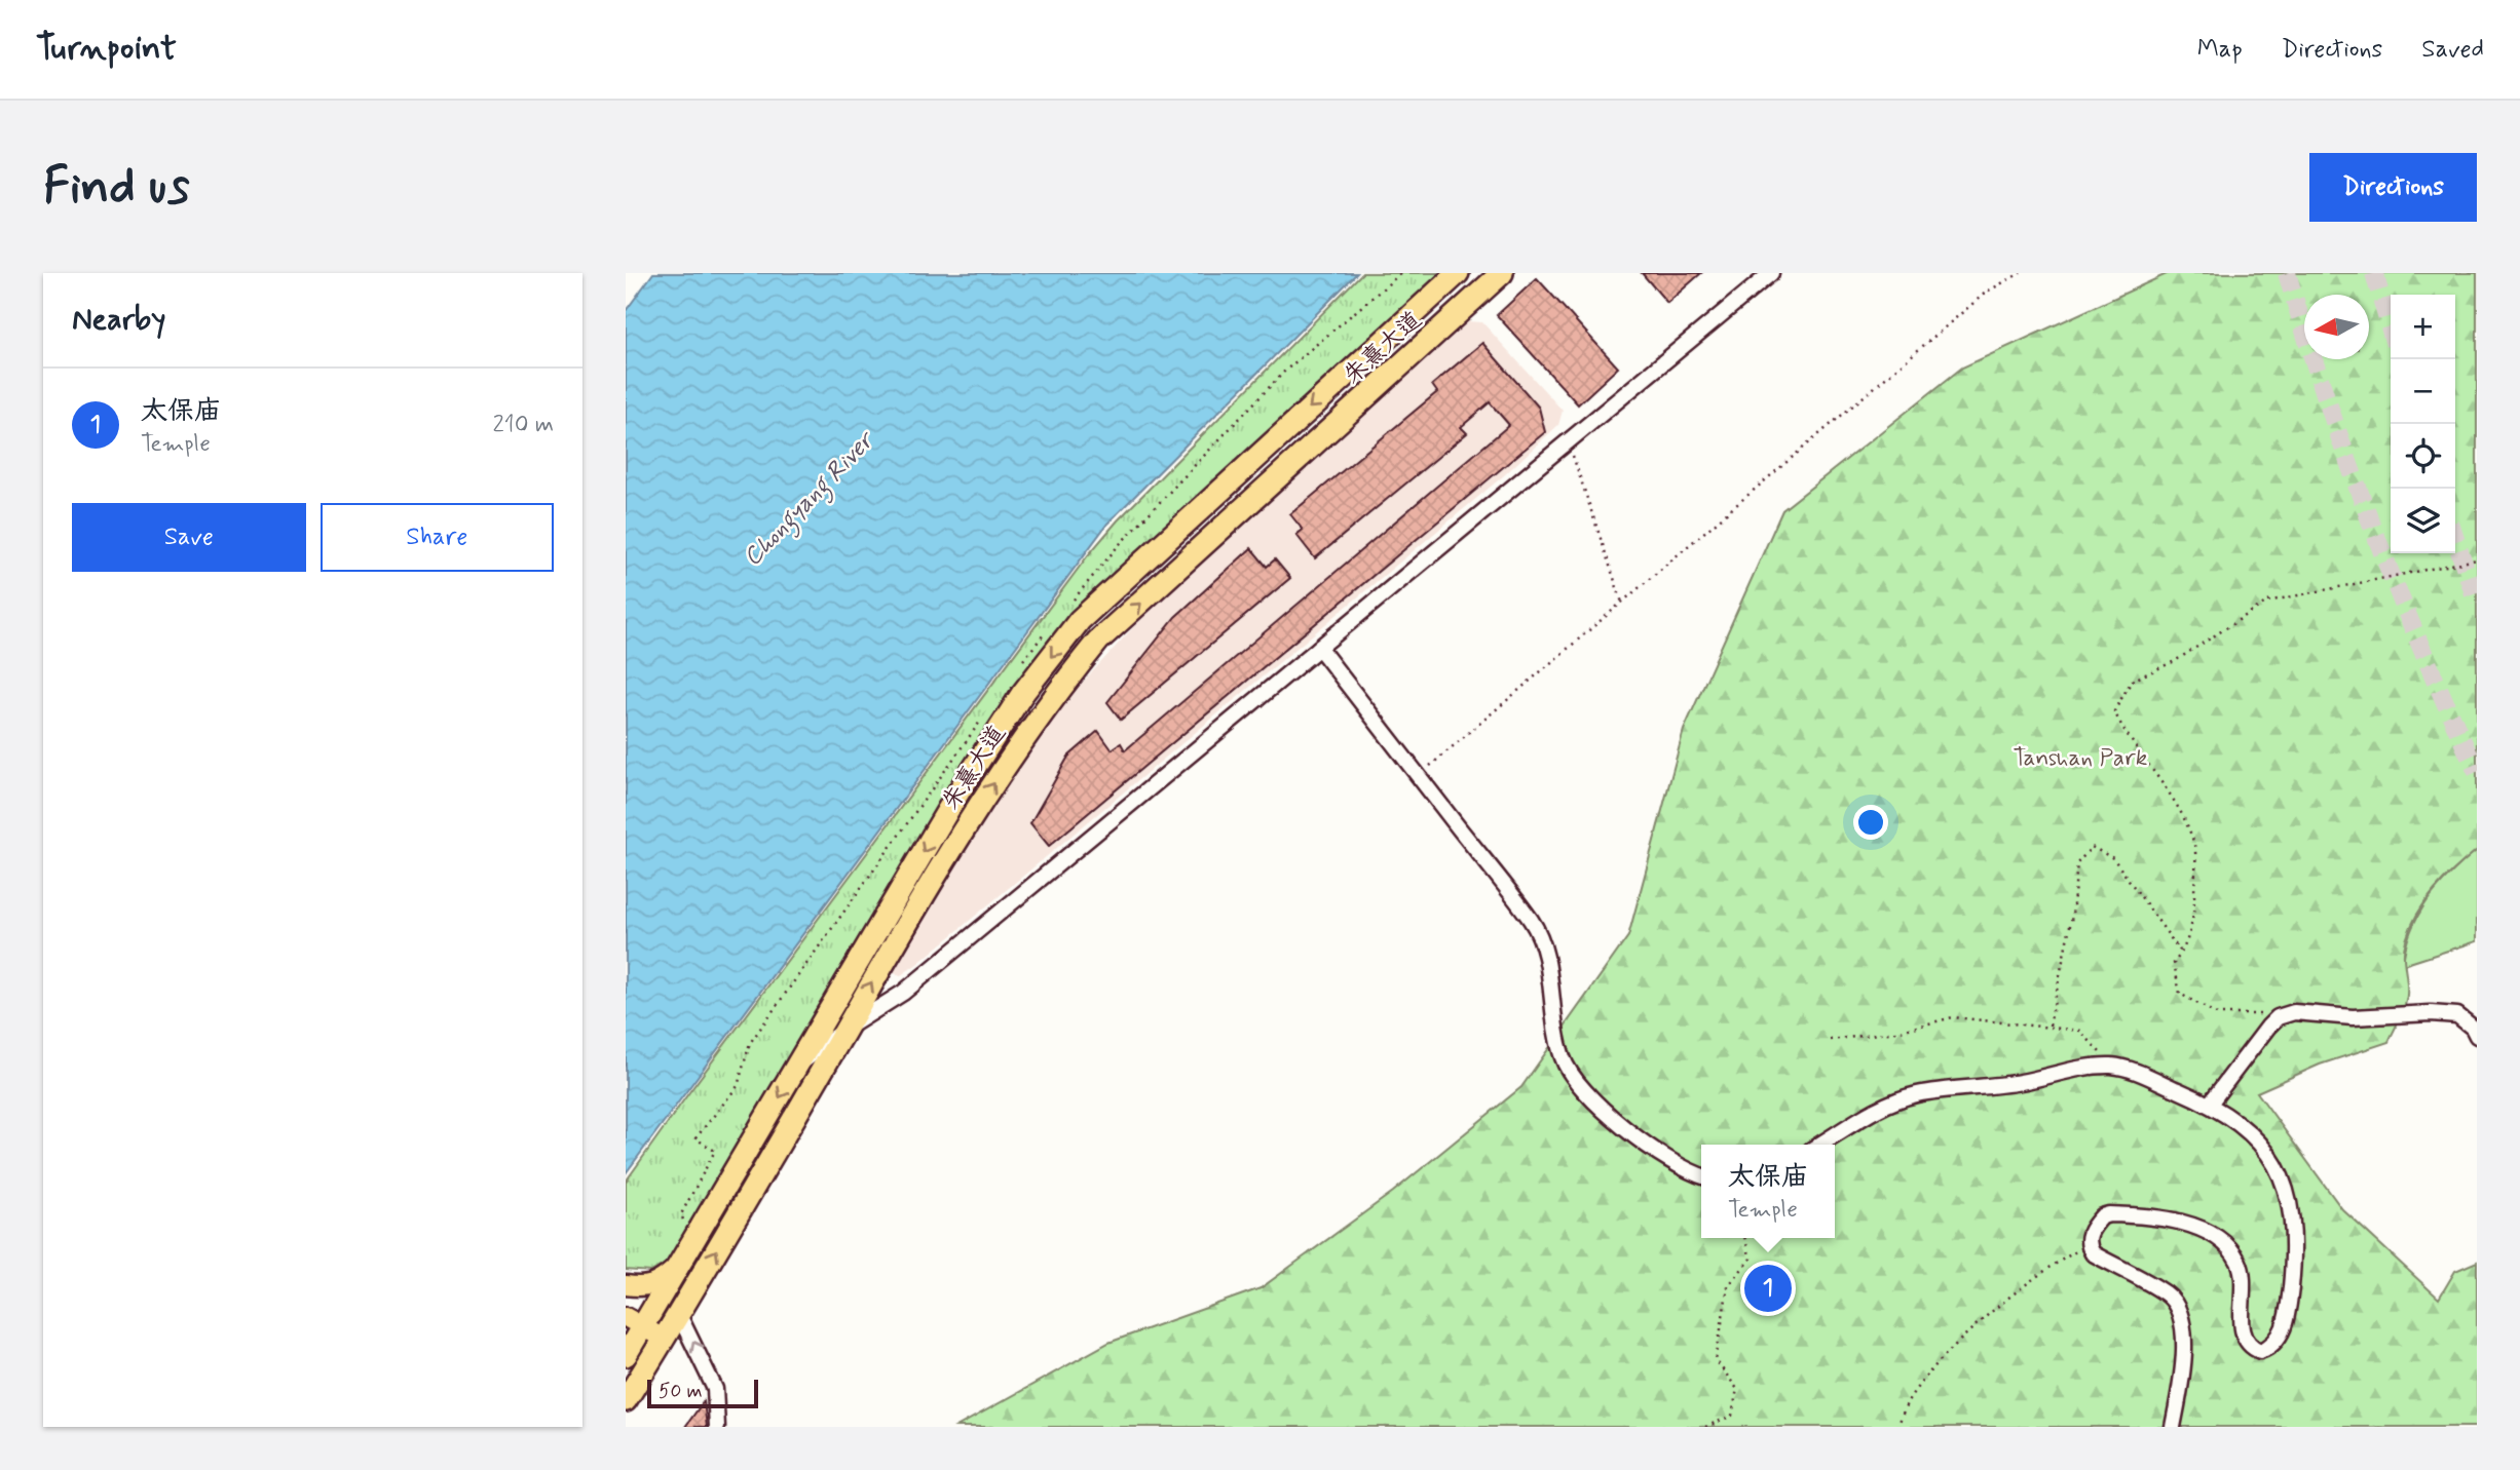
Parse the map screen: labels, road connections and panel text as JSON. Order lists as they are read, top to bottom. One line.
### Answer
{"streets":{"highway":["朱熹大道"]},"water":["Chongyang River"],"parks":["Tanshan Park"],"scale_bar":"50 m","north":"left","page":{"header":"Turnpoint","nav":["Map","Directions","Saved"],"buttons":["Directions",["Save","Share"]],"title":"Find us","heading":"Nearby","map_buttons":["+","−"],"list":[{"mark":"1","name":"太保庙","note":"Temple","value":"210 m"}],"popup":["太保庙","Temple"],"pins":"1","scale":"50 m"}}
